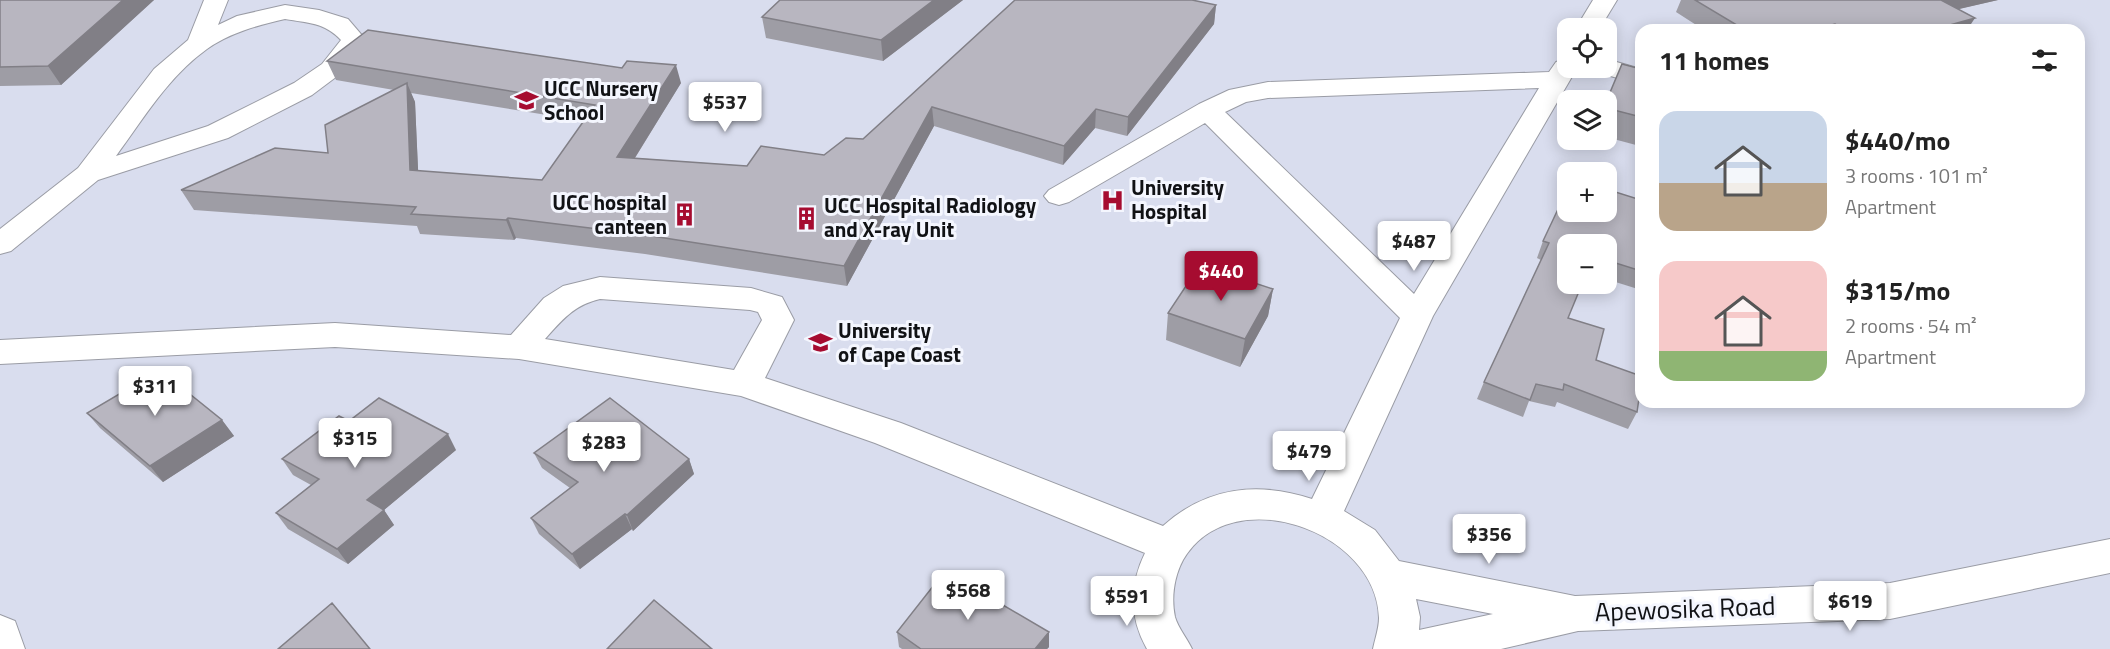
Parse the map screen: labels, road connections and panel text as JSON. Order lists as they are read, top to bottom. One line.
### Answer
{"streets":{"street":["Apewosika Road"]},"places":{"school or university":["UCC Nursery School","University of Cape Coast"],"hospital":["University Hospital"],"building":["UCC hospital canteen","UCC Hospital Radiology and X-ray Unit"]},"page":{"map_buttons":["+","−"],"heading":"11 homes","price":["$537","$487","$440","$311","$315","$283","$479","$356","$568","$591","$619"],"list":[{"name":"$440/mo","note":"3 rooms · 101 m² · Apartment"},{"name":"$315/mo","note":"2 rooms · 54 m² · Apartment"}]}}
